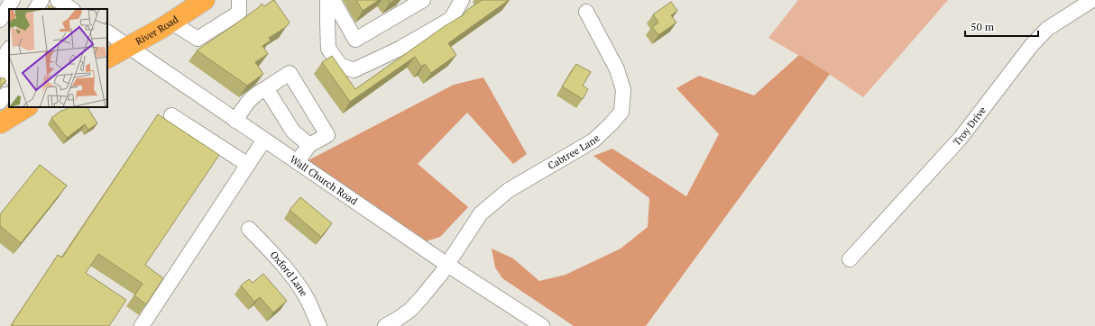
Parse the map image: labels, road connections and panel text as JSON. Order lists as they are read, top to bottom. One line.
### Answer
{"streets":{"highway":["River Road"],"street":["Troy Drive","Cabtree Lane","Wall Church Road","Oxford Lane"]},"crossings":[["River Road","Wall Church Road"],["Cabtree Lane","Wall Church Road"]],"scale_bar":"50 m"}
